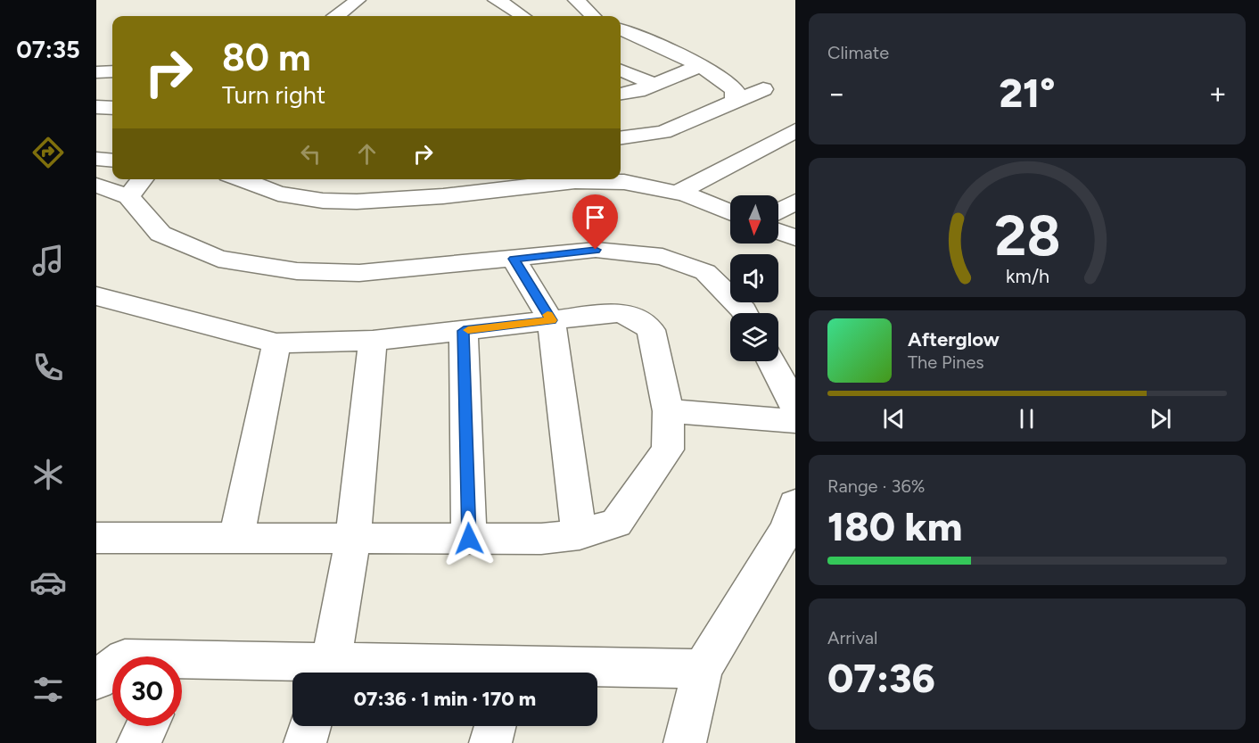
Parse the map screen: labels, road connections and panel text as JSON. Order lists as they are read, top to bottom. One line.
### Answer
{"north":"bottom","page":{"tabs":"07:35","tile":["Climate",["Range · 36%","180 km"],["Arrival","07:36"]],"turn":["80 m","Turn right"],"heat":["−","21°","+"],"song":["Afterglow","The Pines"],"limit":"30","trip":"07:36 · 1 min · 170 m","gauge":["28","km/h"]}}
